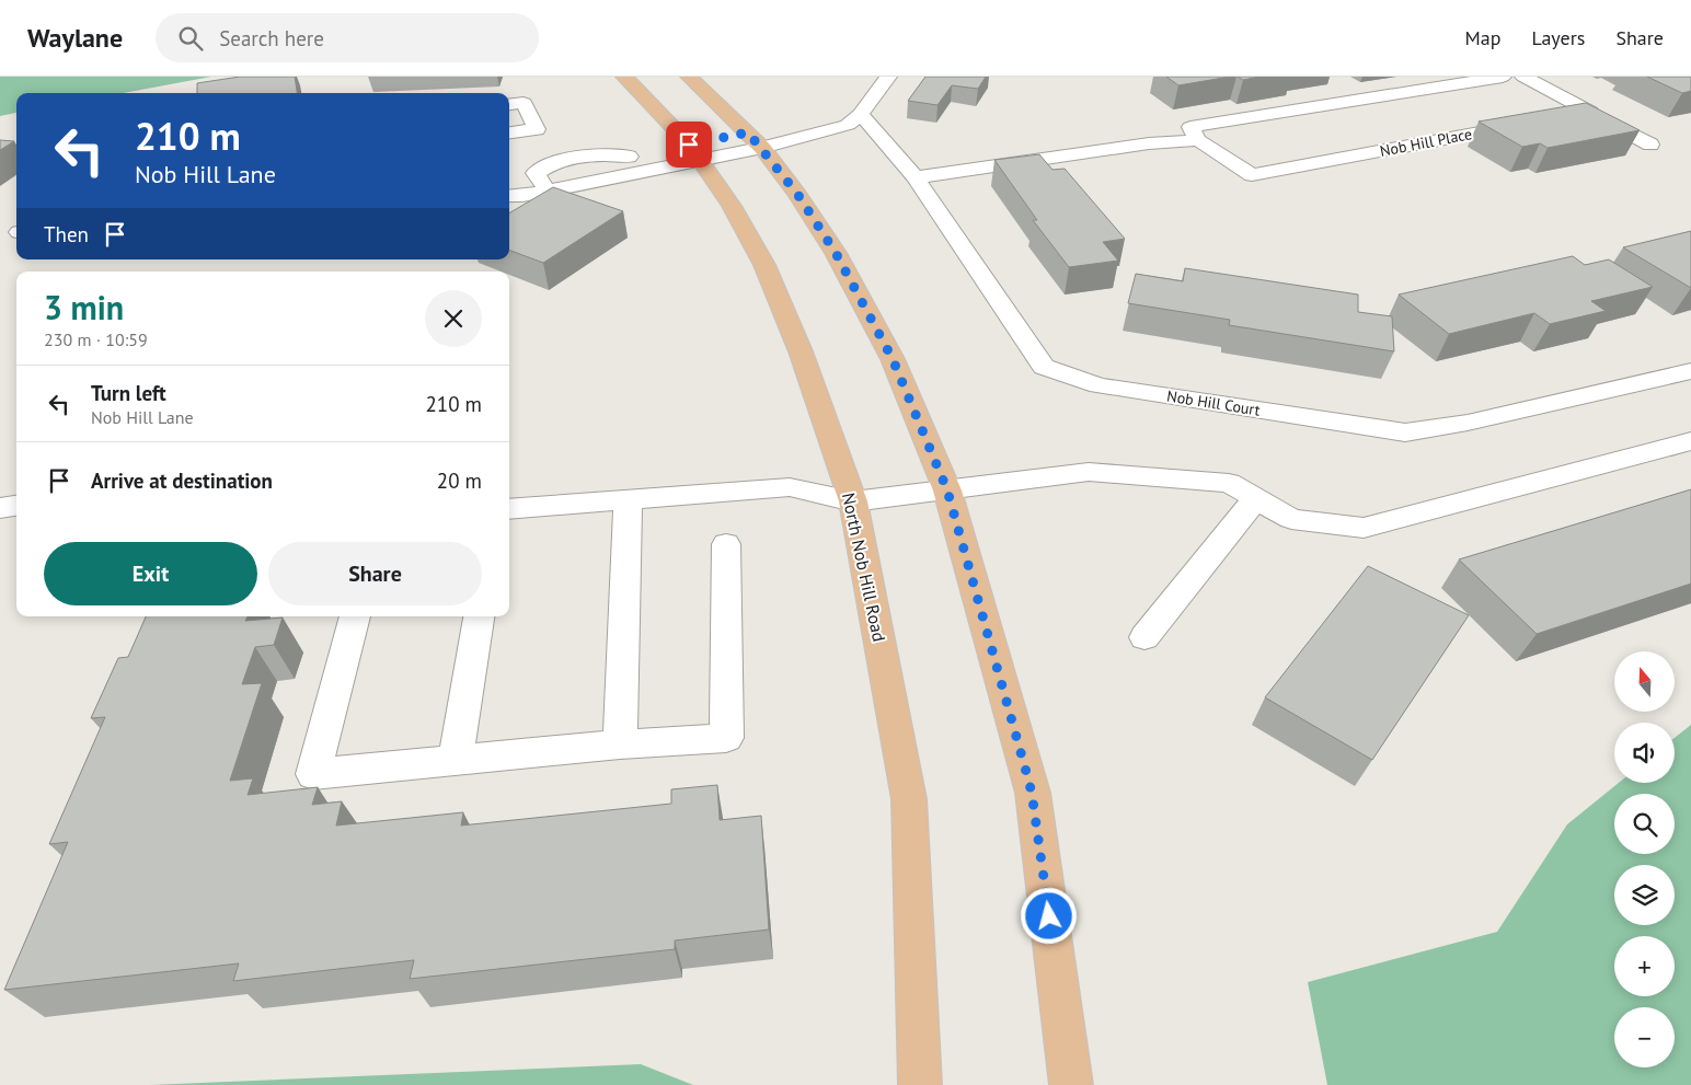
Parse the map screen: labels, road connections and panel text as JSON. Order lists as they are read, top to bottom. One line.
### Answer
{"streets":{"main road":["North Nob Hill Road"],"street":["Nob Hill Place","Nob Hill Court"]},"north":"top","page":{"header":"Waylane","search":"Search here","nav":["Map","Layers","Share"],"turn":["210 m","Nob Hill Lane"],"then":"Then","heading":["3 min","230 m · 10:59"],"list":[{"name":"Turn left","note":"Nob Hill Lane","value":"210 m"},{"name":"Arrive at destination","value":"20 m"}],"buttons":["Exit","Share"],"map_buttons":["+","−"]}}
